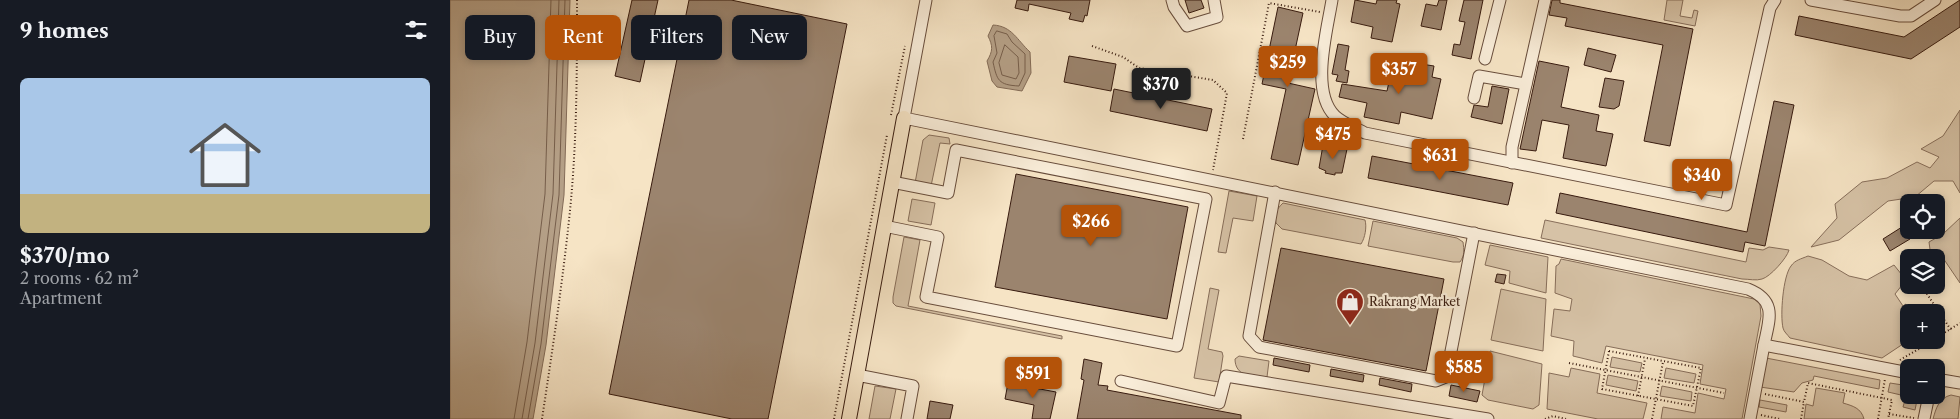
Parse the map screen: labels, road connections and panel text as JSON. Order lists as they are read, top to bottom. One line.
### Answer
{"places":{"shop":["Rakrang Market"]},"page":{"heading":"9 homes","chip":["Buy","Rent","Filters","New"],"price":["$259","$357","$370","$475","$631","$340","$266","$585","$591"],"list":[{"name":"$370/mo","note":"2 rooms · 62 m² · Apartment"}],"map_buttons":["+","−"]}}
